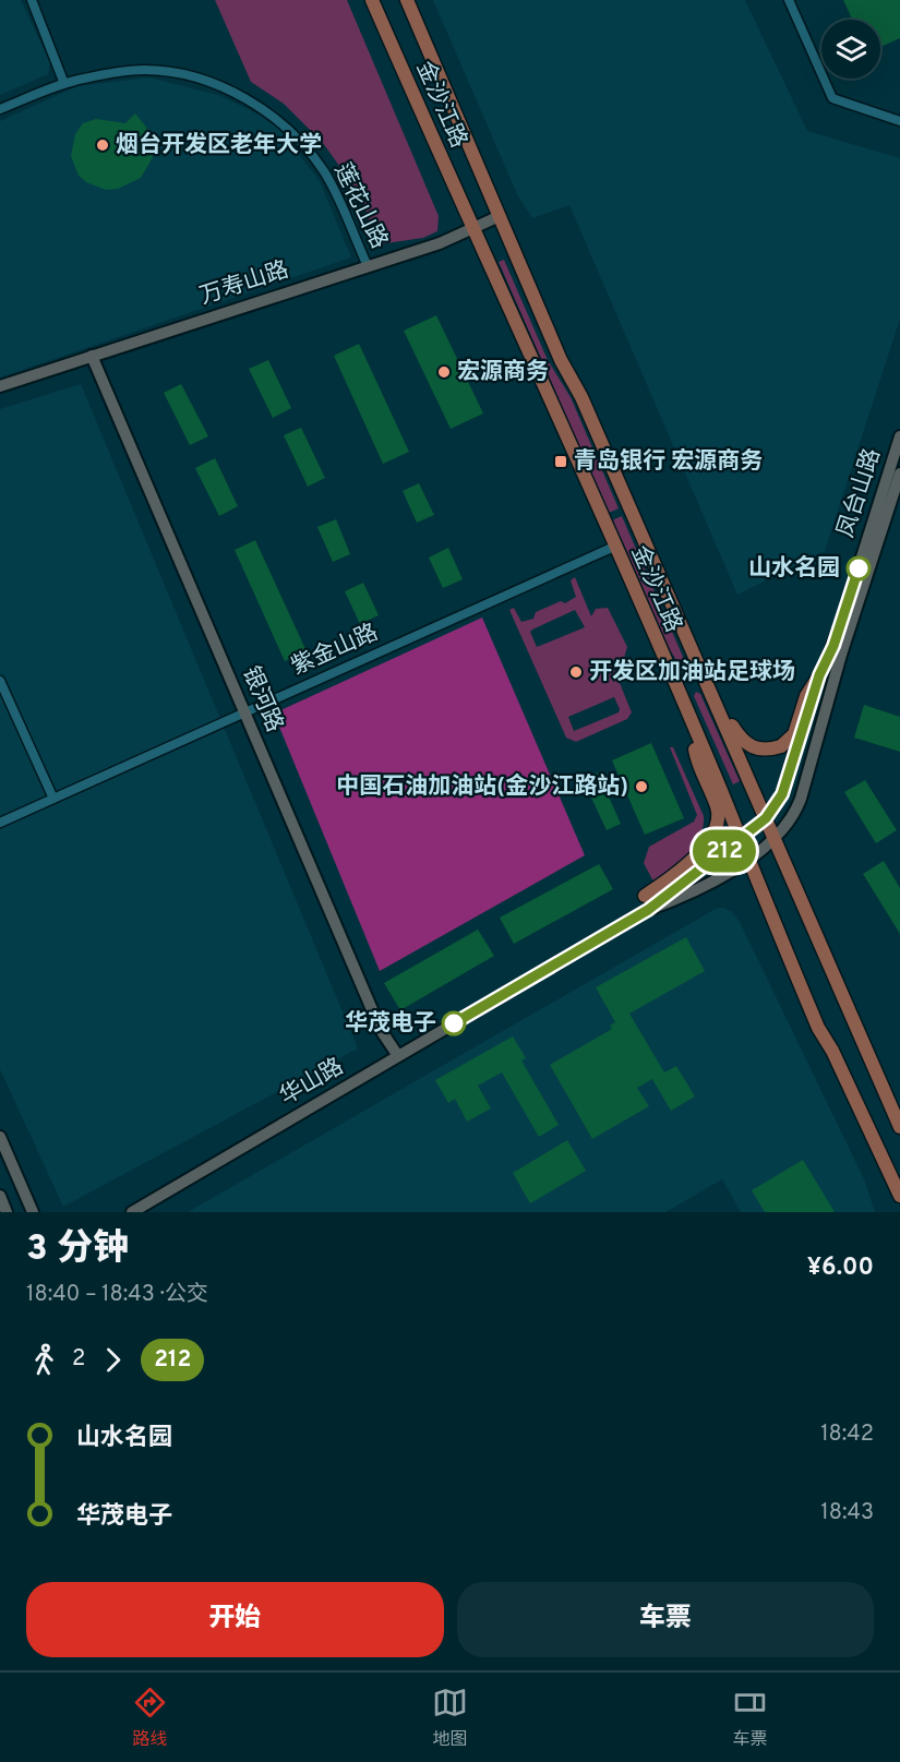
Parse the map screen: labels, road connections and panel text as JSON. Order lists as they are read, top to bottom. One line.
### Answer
{"streets":{"main road":["金沙江路"],"street":["莲花山路","万寿山路","凤台山路","紫金山路","银河路","华山路"]},"crossings":[["金沙江路","万寿山路"],["金沙江路","凤台山路"],["金沙江路","紫金山路"],["莲花山路","万寿山路"],["万寿山路","银河路"],["凤台山路","华山路"],["紫金山路","银河路"],["银河路","华山路"]],"places":{"other":["烟台开发区老年大学","宏源商务","山水名园","开发区加油站足球场","中国石油加油站(金沙江路站)","华茂电子"],"transit":["青岛银行 宏源商务"]},"lines":["bus line 212"],"page":{"on_map":"212","heading":["3 分钟","18:40 – 18:43 · 公交","¥6.00"],"legs":["2","212"],"list":[{"name":"山水名园","value":"18:42"},{"name":"华茂电子","value":"18:43"}],"buttons":["开始","车票"],"tabs":["路线","地图","车票"]}}
